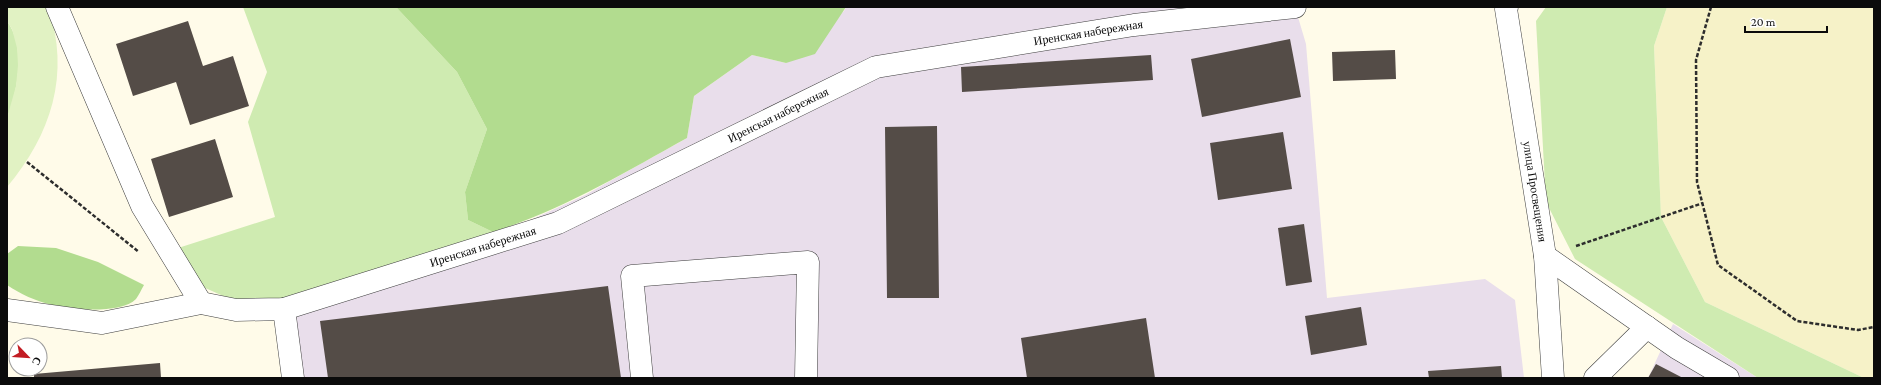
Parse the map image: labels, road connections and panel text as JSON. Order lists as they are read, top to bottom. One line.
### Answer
{"streets":{"street":["Иренская набережная","улица Просвещения"]},"scale_bar":"20 m","north":"bottom right"}
